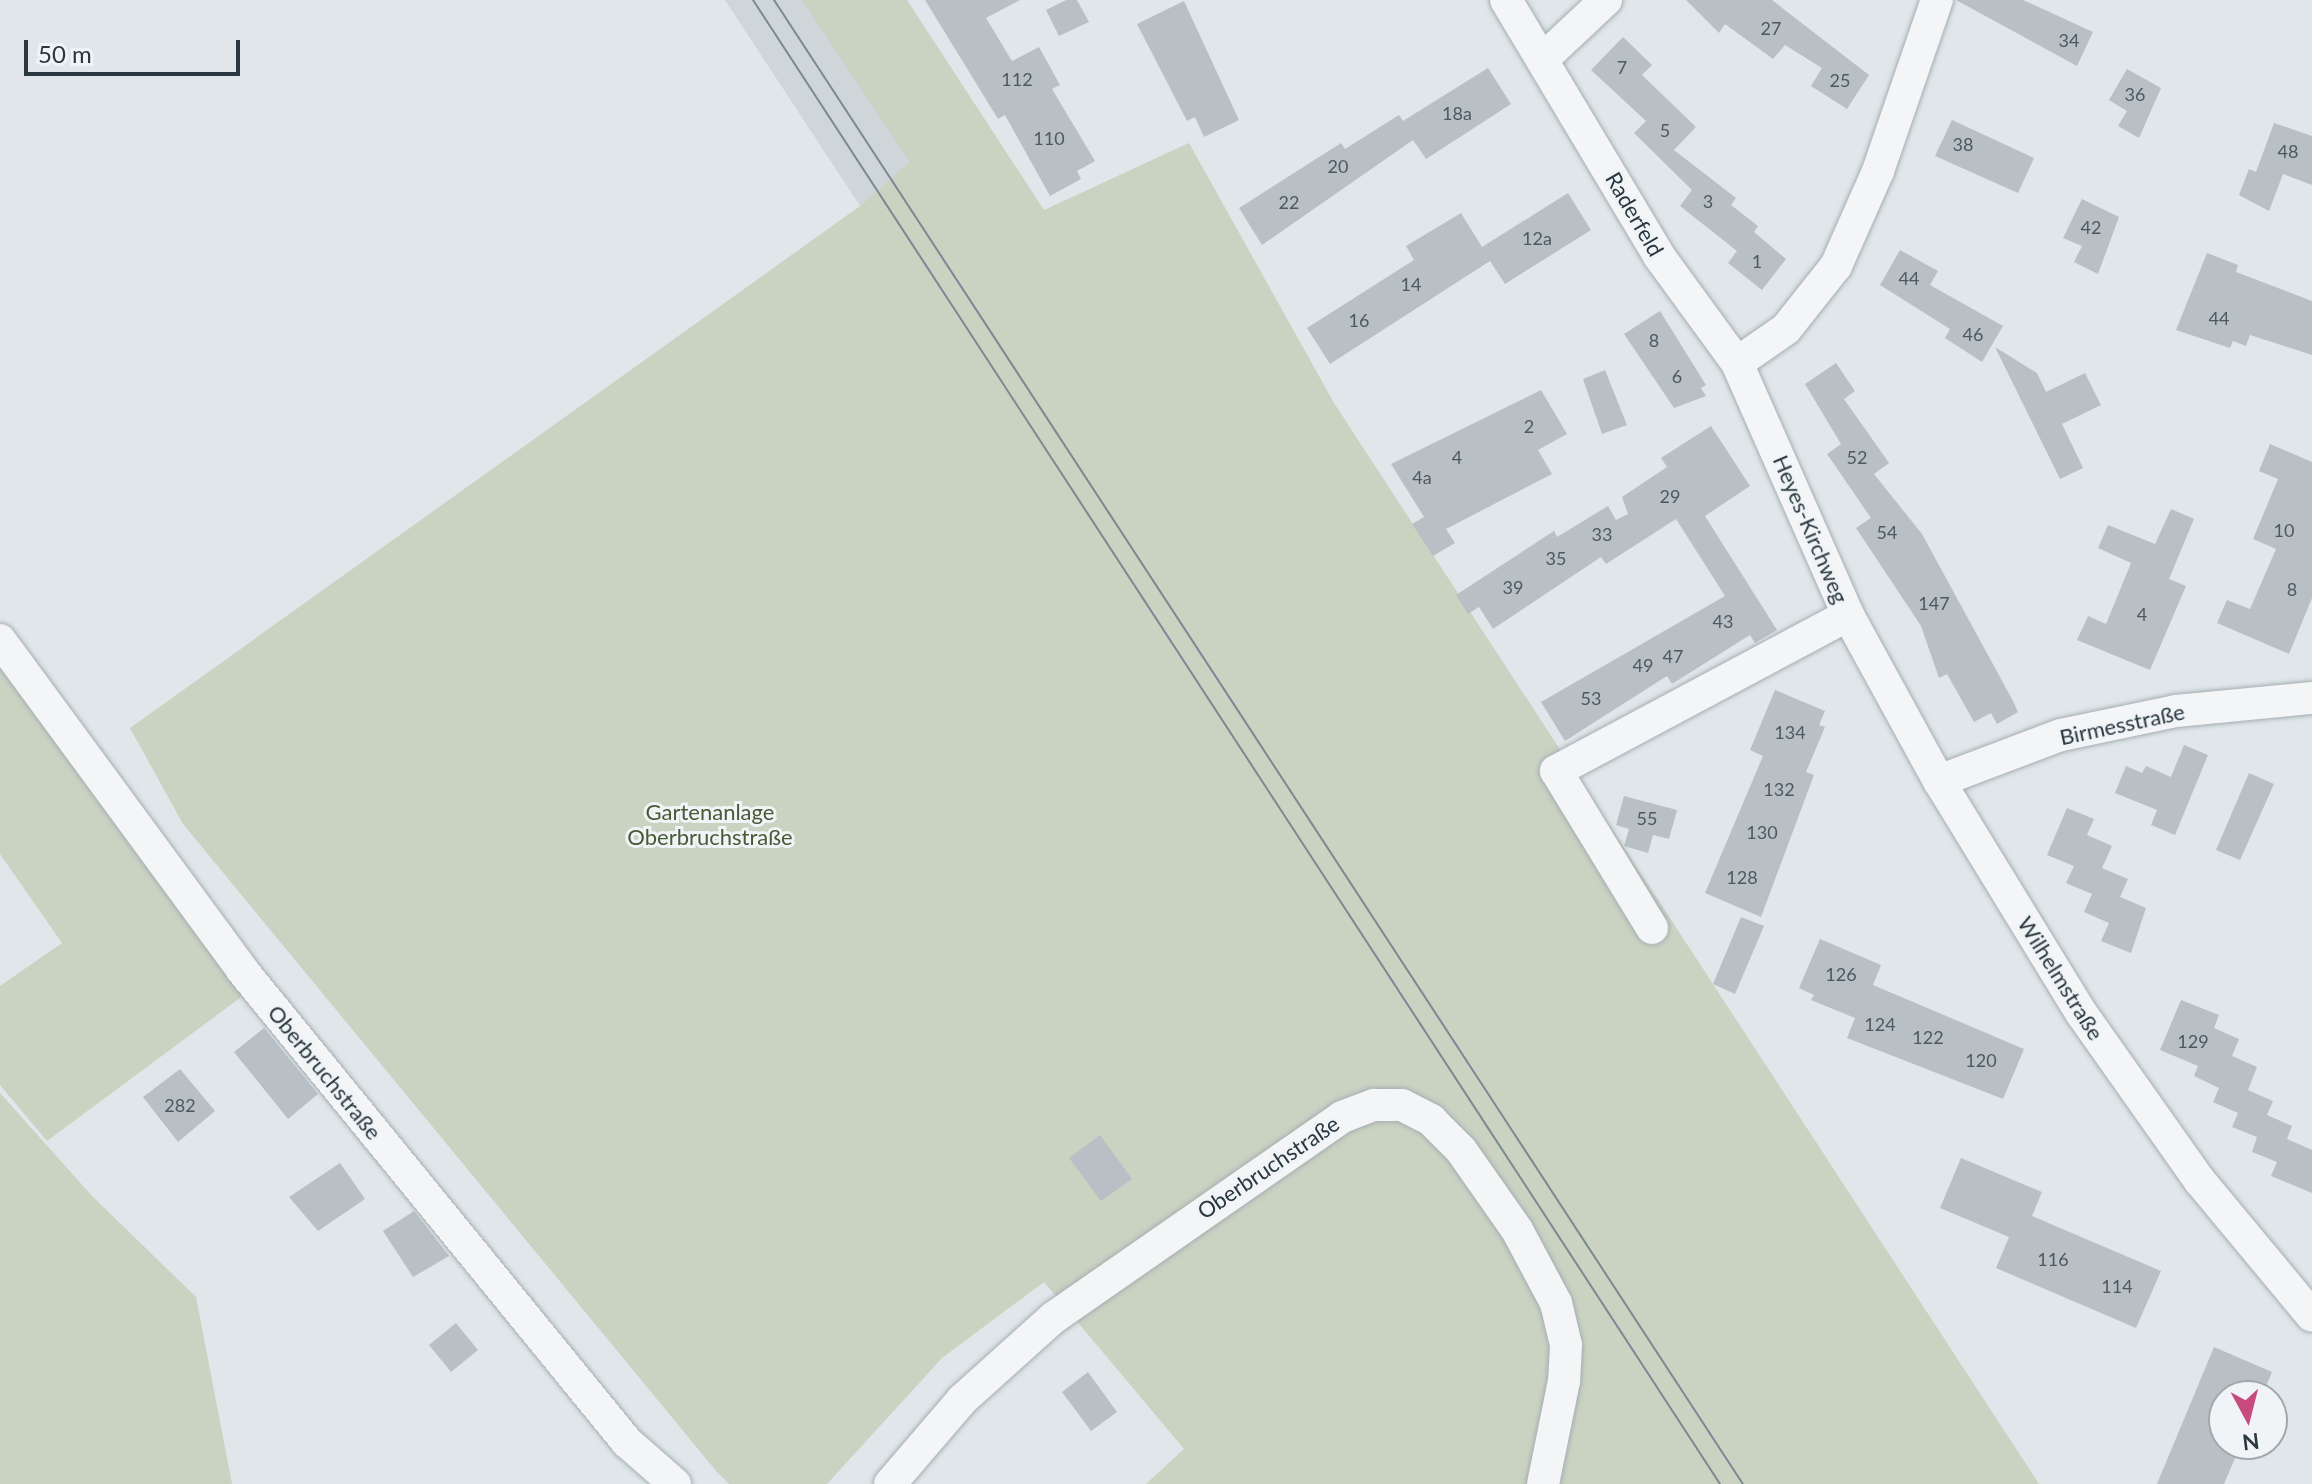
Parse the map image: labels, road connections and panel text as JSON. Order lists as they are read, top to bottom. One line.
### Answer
{"streets":{"street":["Raderfeld","Heyes-Kirchweg","Birmesstraße","Wilhelmstraße","Oberbruchstraße"]},"crossings":[["Raderfeld","Heyes-Kirchweg"],["Heyes-Kirchweg","Wilhelmstraße"],["Birmesstraße","Wilhelmstraße"]],"parks":["Gartenanlage Oberbruchstraße"],"house_numbers":["27","34","7","112","25","36","18a","5","110","38","48","20","3","22","42","12a","1","44","14","44","16","46","8","6","2","4","52","4a","29","10","54","33","35","39","8","147","4","43","47","49","53","134","132","55","130","128","126","124","122","129","120","282","116","114"],"scale_bar":"50 m","north":"bottom"}
